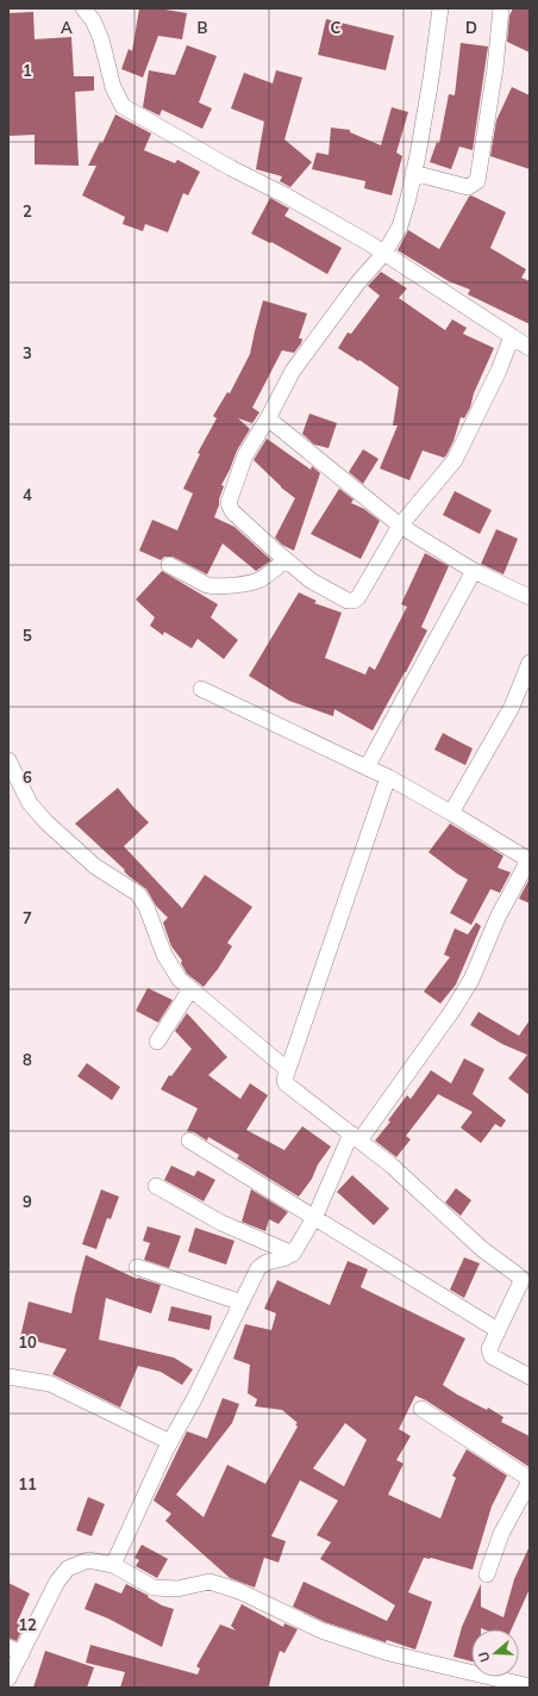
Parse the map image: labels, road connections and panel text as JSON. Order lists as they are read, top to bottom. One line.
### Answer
{"north":"left","grid":{"columns":["A","B","C","D"],"rows":["1","2","3","4","5","6","7","8","9","10","11","12"]}}
